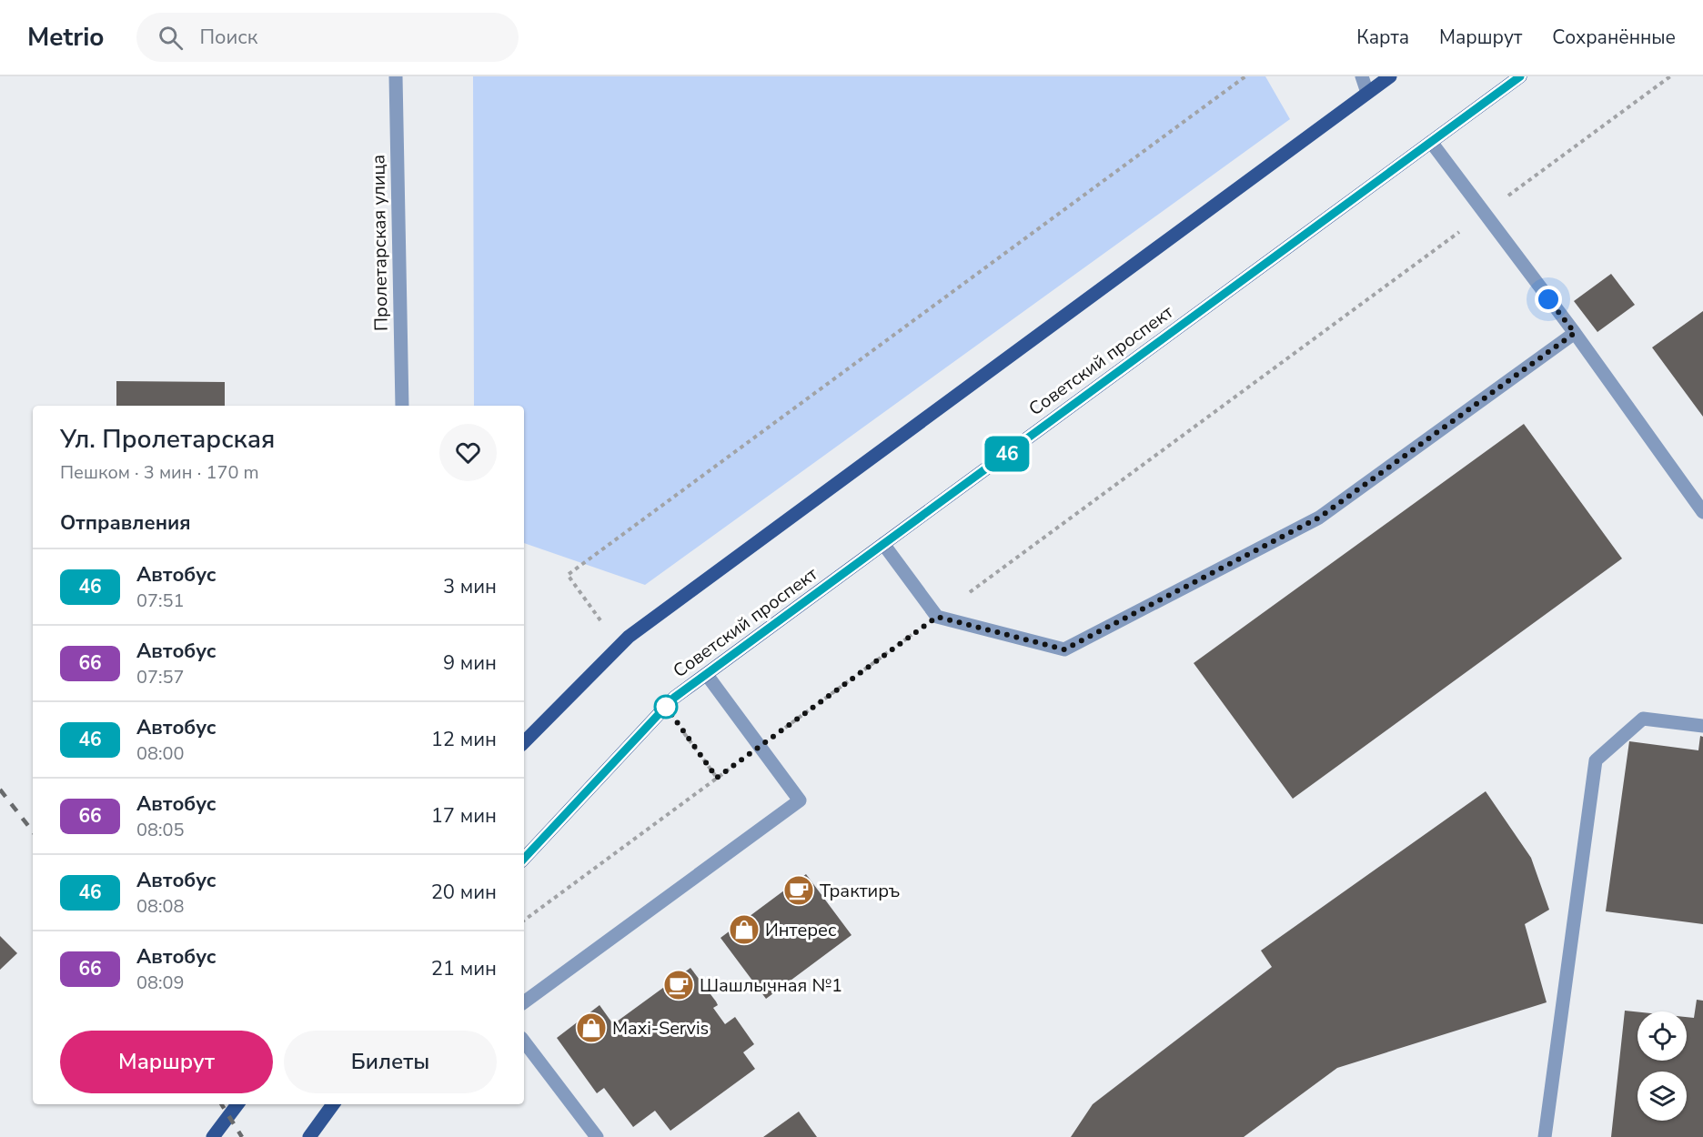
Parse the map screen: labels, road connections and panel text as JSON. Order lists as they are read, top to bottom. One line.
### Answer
{"streets":{"main road":["Советский проспект"],"street":["Пролетарская улица"]},"places":{"cafe":["Трактиръ","Шашлычная №1"],"shop":["Интерес","Maxi-Servis"]},"lines":["bus line 46"],"page":{"header":"Metrio","search":"Поиск","nav":["Карта","Маршрут","Сохранённые"],"on_map":"46","heading":[["Ул. Пролетарская","Пешком · 3 мин · 170 m"],"Отправления"],"list":[{"mark":"46","name":"Автобус","note":"07:51","value":"3 мин"},{"mark":"66","name":"Автобус","note":"07:57","value":"9 мин"},{"mark":"46","name":"Автобус","note":"08:00","value":"12 мин"},{"mark":"66","name":"Автобус","note":"08:05","value":"17 мин"},{"mark":"46","name":"Автобус","note":"08:08","value":"20 мин"},{"mark":"66","name":"Автобус","note":"08:09","value":"21 мин"}],"buttons":["Маршрут","Билеты"]}}
